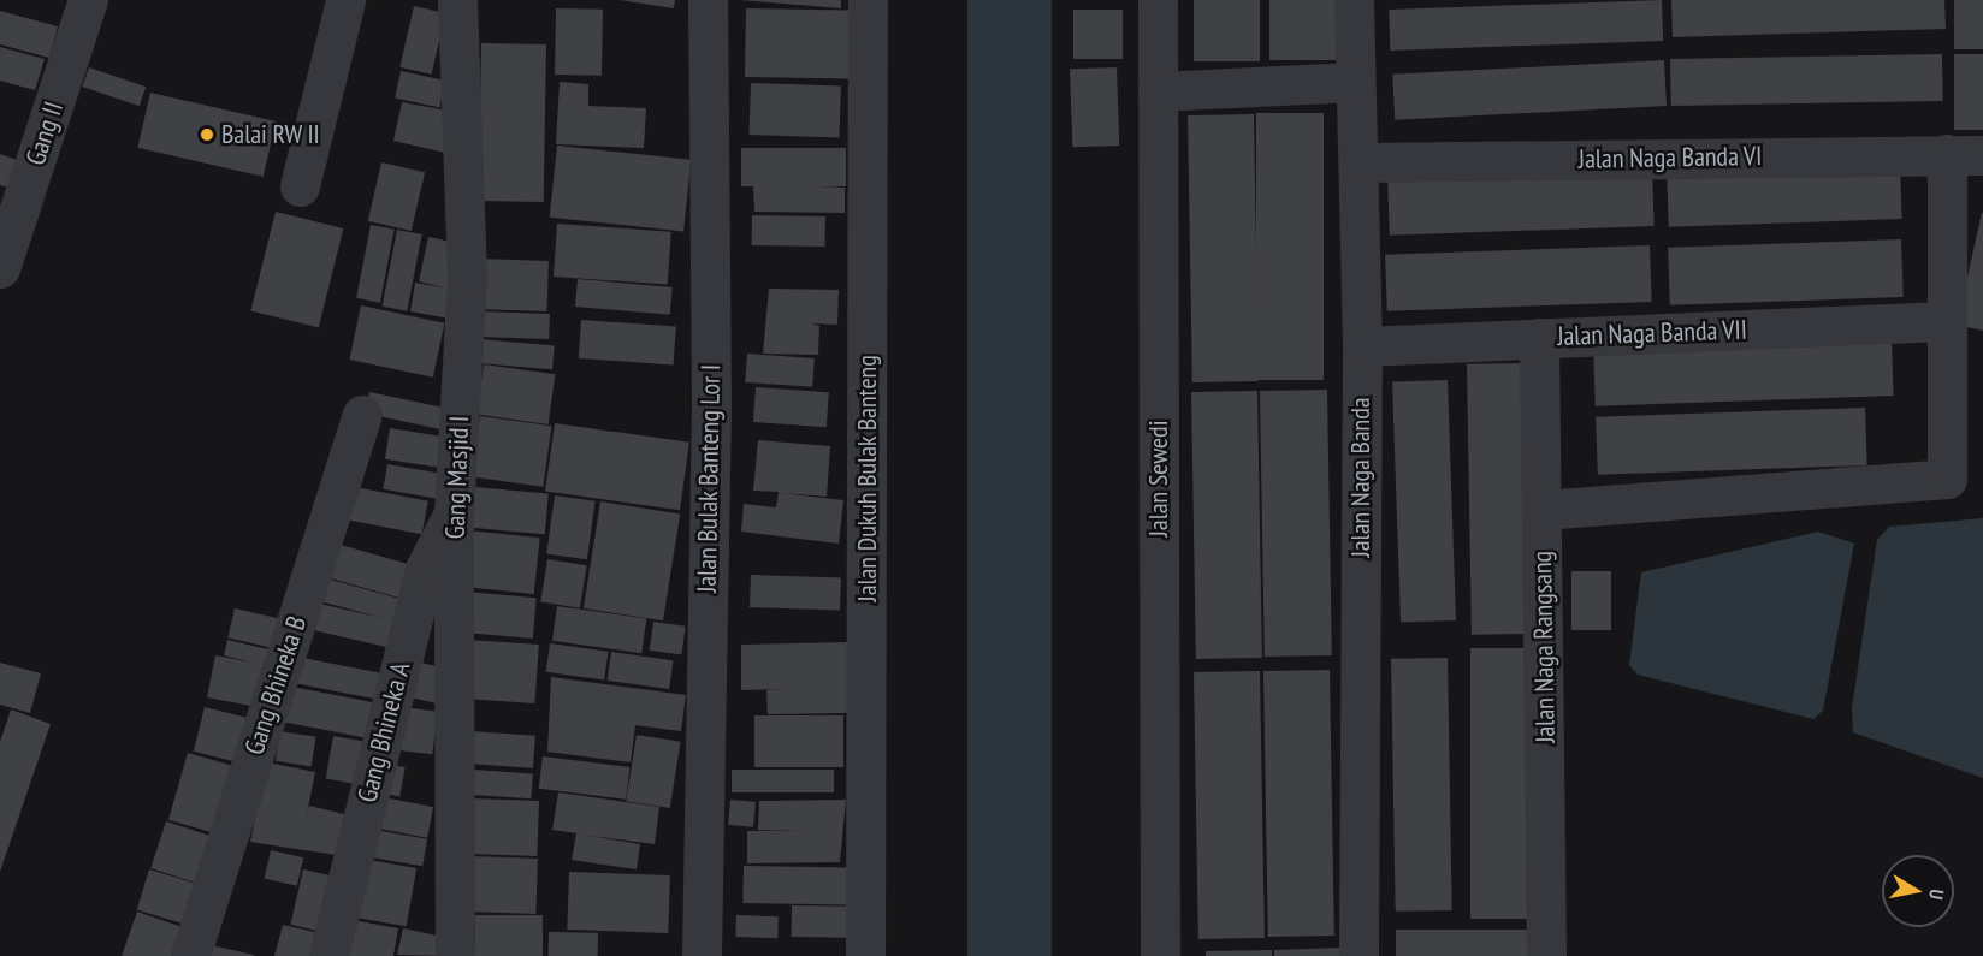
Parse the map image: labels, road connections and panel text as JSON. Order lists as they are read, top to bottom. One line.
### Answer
{"streets":{"street":["Gang II","Jalan Naga Banda VI","Jalan Naga Banda VII","Gang Masjid I","Jalan Naga Banda","Jalan Bulak Banteng Lor I","Jalan Dukuh Bulak Banteng","Jalan Sewedi","Jalan Naga Rangsang","Gang Bhineka B","Gang Bhineka A"]},"crossings":[["Jalan Naga Banda VI","Jalan Naga Banda"],["Jalan Naga Banda VII","Jalan Naga Banda"],["Jalan Naga Banda VII","Jalan Naga Rangsang"],["Gang Masjid I","Gang Bhineka A"]],"places":["Balai RW II"],"north":"right"}
